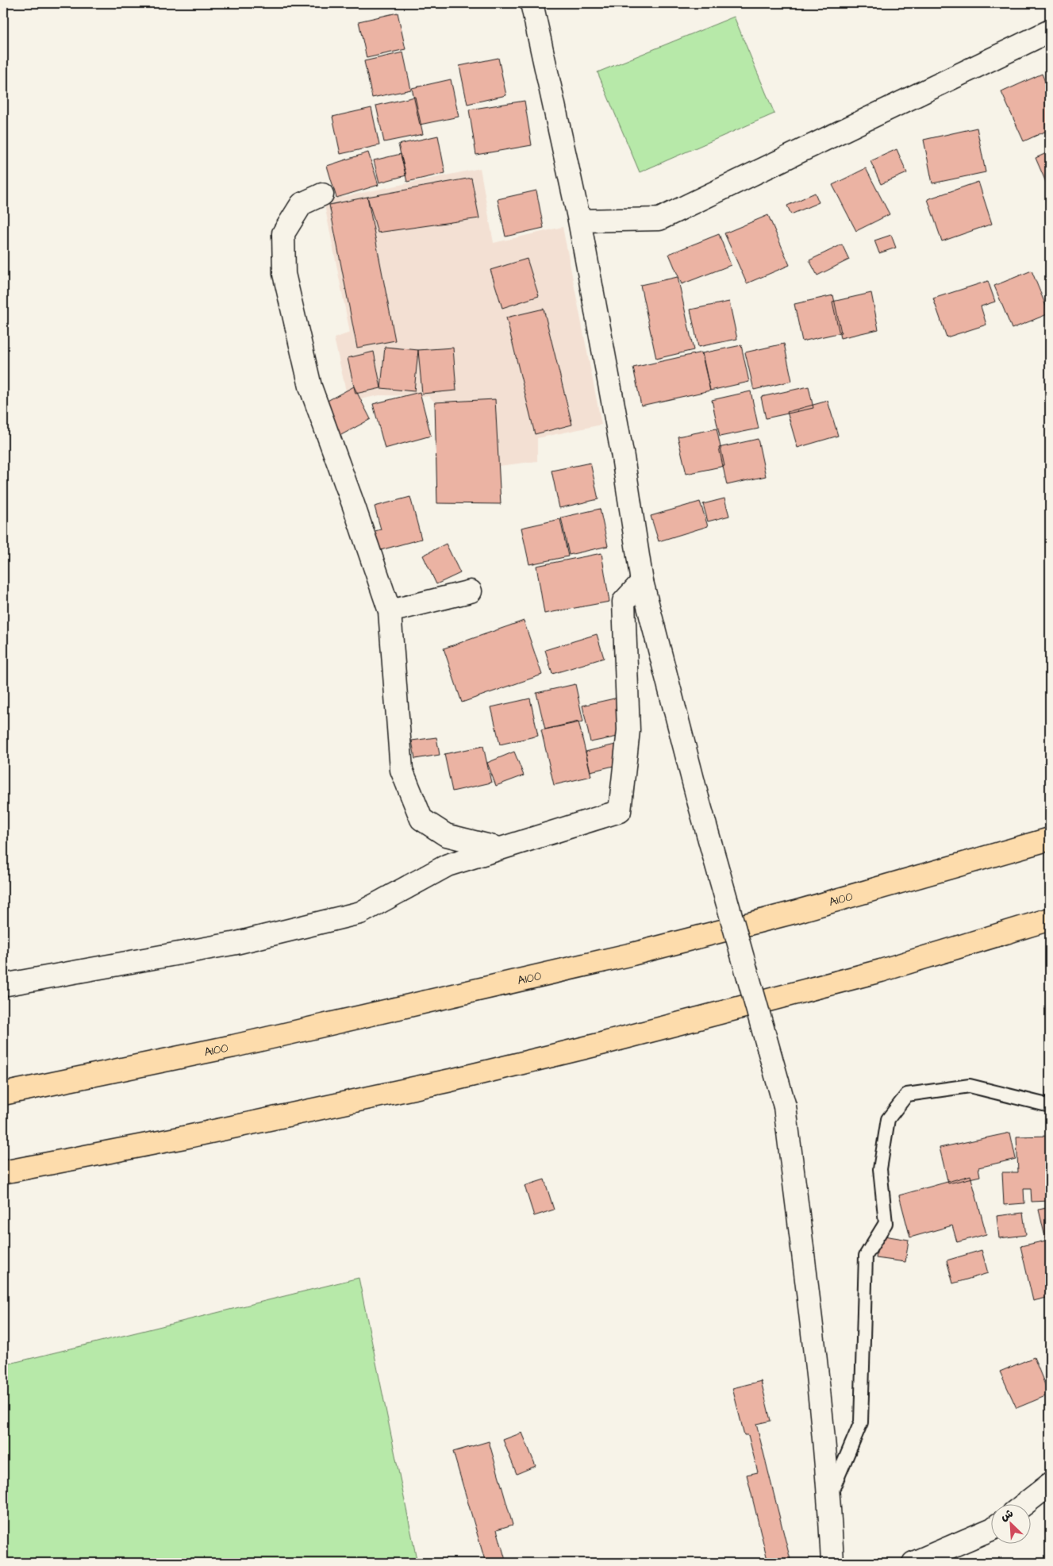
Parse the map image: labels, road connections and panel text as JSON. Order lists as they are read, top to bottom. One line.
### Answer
{"streets":{"highway":["A100"]},"north":"top left"}
